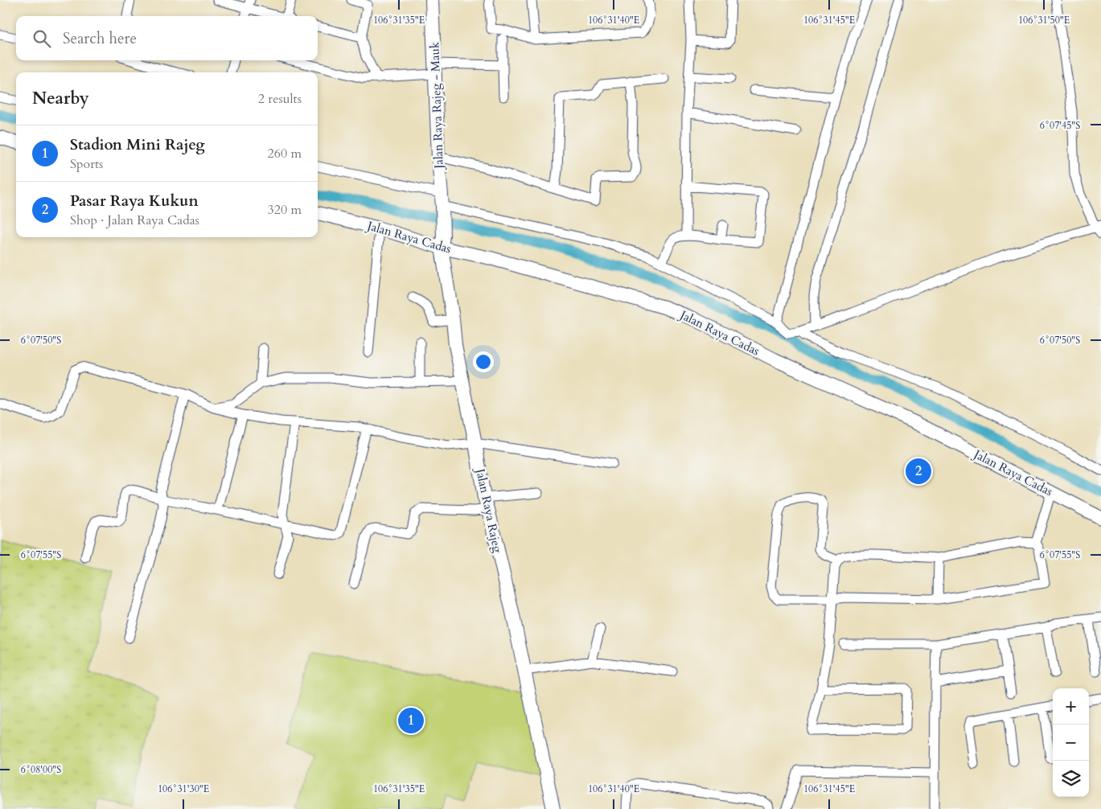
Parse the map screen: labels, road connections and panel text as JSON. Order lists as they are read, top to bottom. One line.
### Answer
{"streets":{"street":["Jalan Raya Rajeg - Mauk","Jalan Raya Cadas","Jalan Raya Rajeg"]},"crossings":[["Jalan Raya Rajeg - Mauk","Jalan Raya Rajeg"],["Jalan Raya Cadas","Jalan Raya Rajeg"]],"page":{"search":"Search here","heading":["Nearby","2 results"],"list":[{"mark":"1","name":"Stadion Mini Rajeg","note":"Sports","value":"260 m"},{"mark":"2","name":"Pasar Raya Kukun","note":"Shop · Jalan Raya Cadas","value":"320 m"}],"pins":["2","1"],"map_buttons":["+","−"]},"coordinates":["106°31'35\"E","106°31'40\"E","106°31'45\"E","106°31'50\"E","6°07'45\"S","6°07'50\"S","6°07'55\"S","6°08'00\"S","106°31'30\"E"]}
